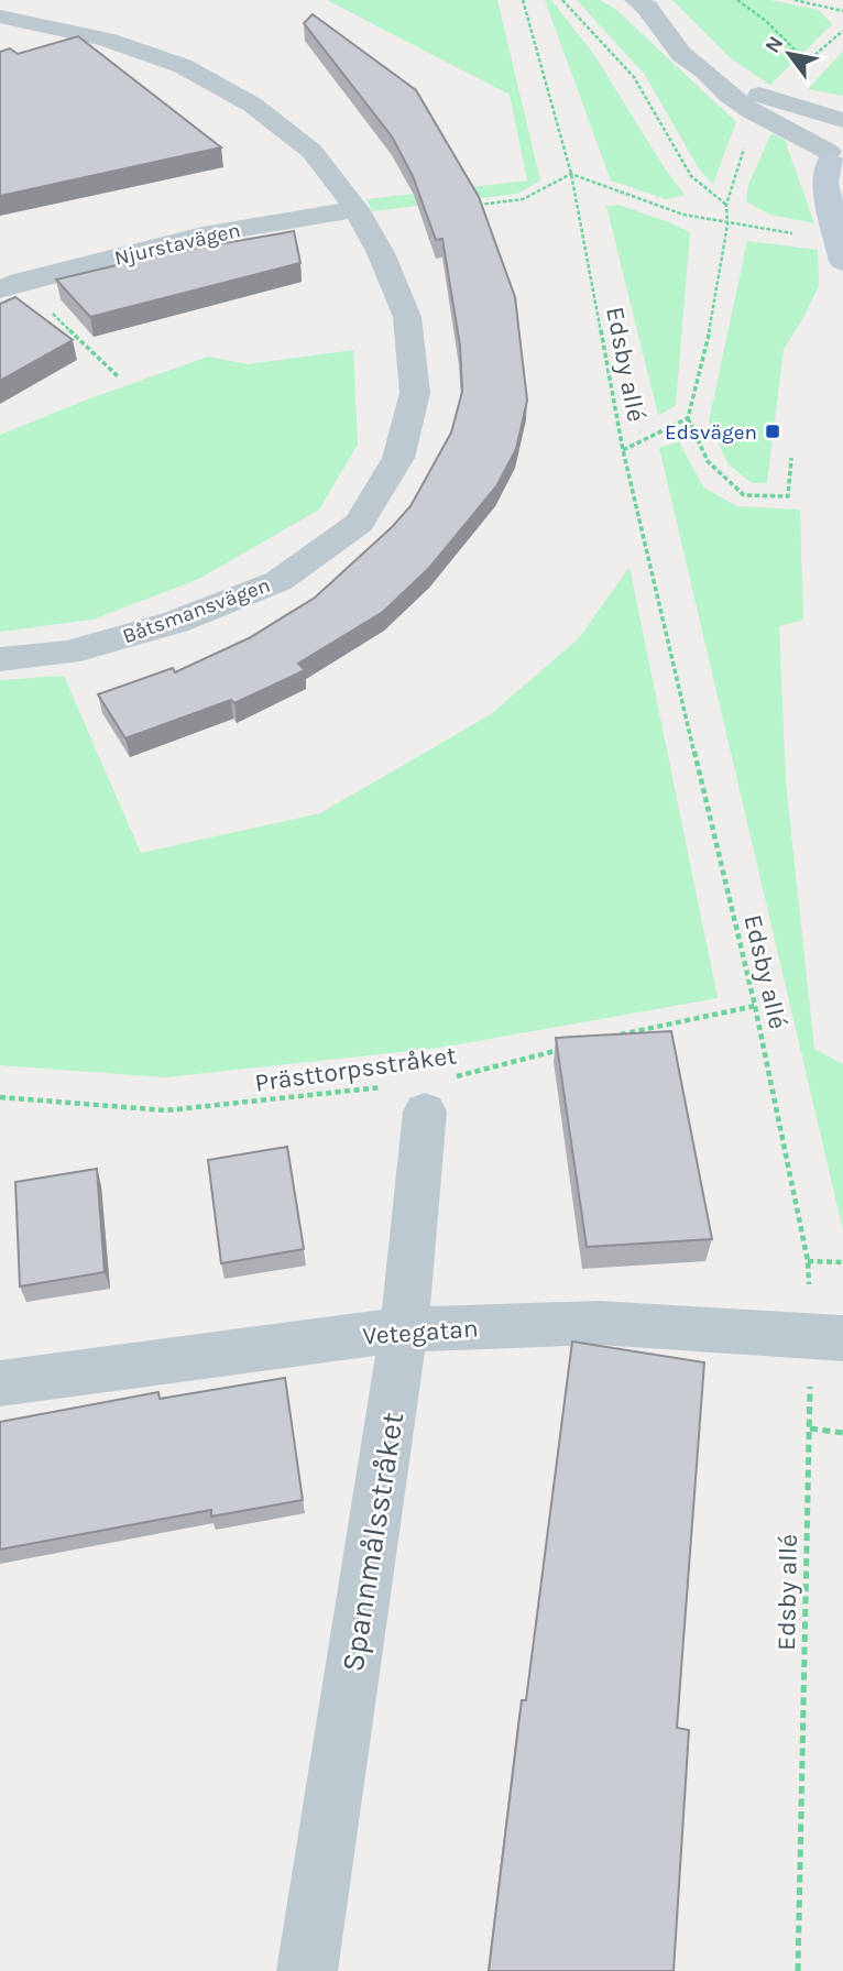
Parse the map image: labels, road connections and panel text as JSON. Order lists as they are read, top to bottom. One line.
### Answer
{"streets":{"street":["Njurstavägen","Båtsmansvägen","Vetegatan","Spannmålsstråket"],"path":["Edsby allé","Prästtorpsstråket"]},"crossings":[["Njurstavägen","Båtsmansvägen"],["Edsby allé","Vetegatan"],["Prästtorpsstråket","Spannmålsstråket"],["Vetegatan","Spannmålsstråket"]],"places":{"transit":["Edsvägen"]},"north":"top left"}
